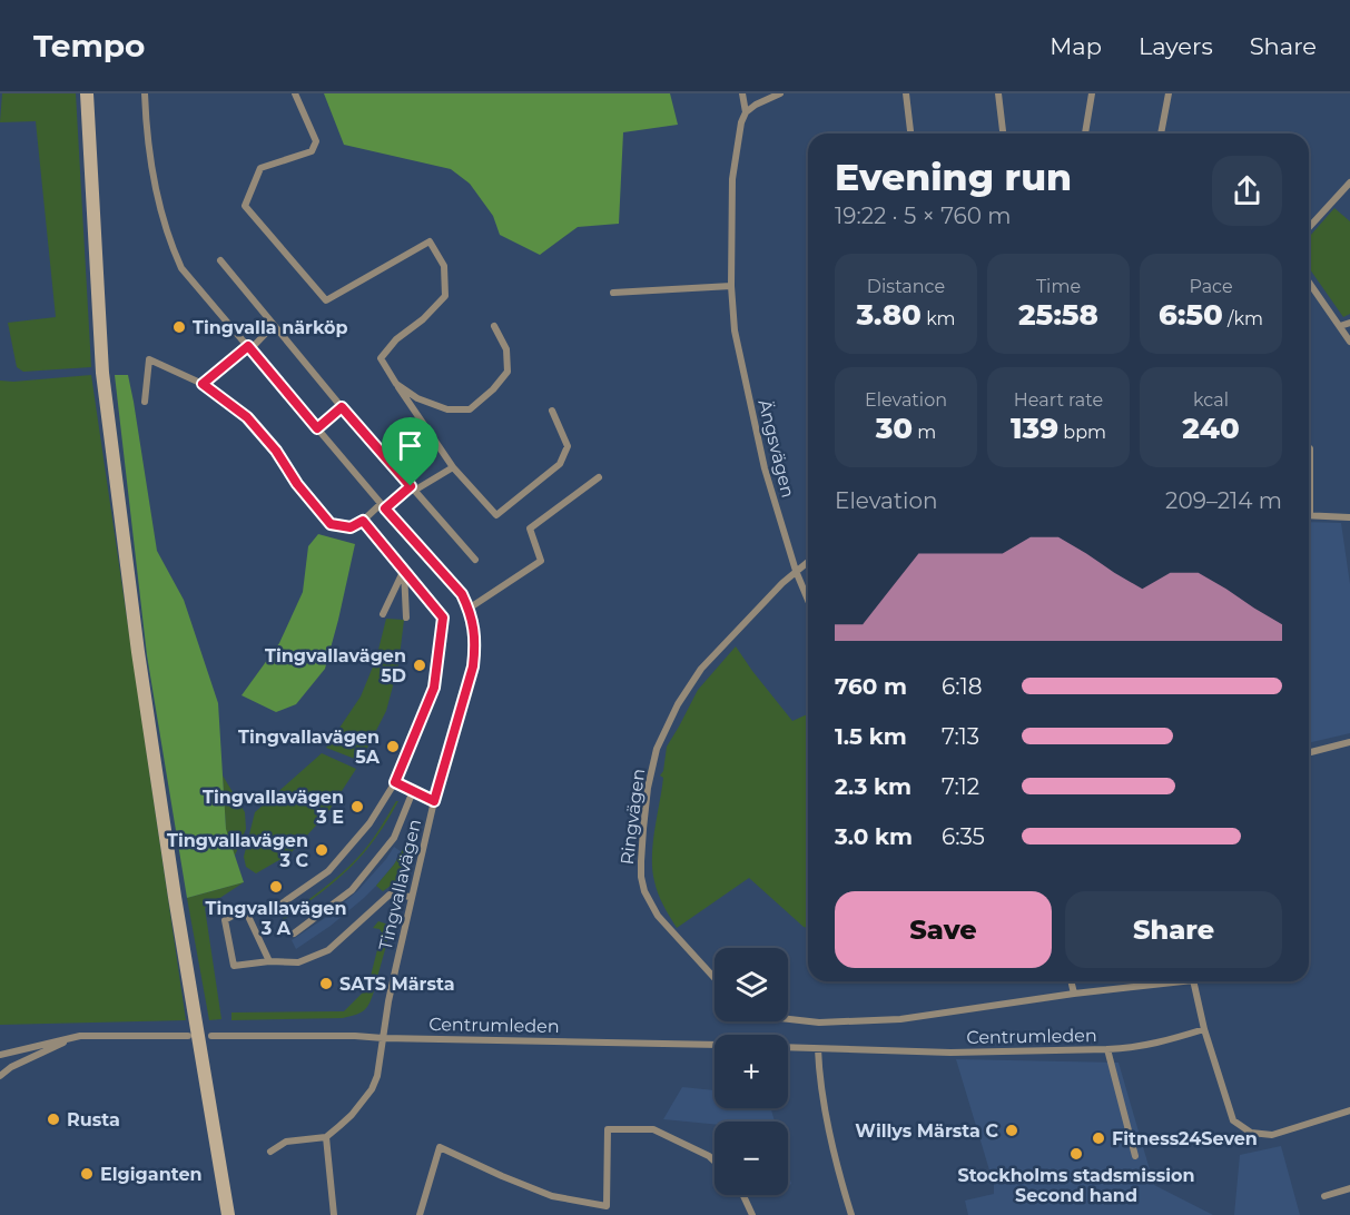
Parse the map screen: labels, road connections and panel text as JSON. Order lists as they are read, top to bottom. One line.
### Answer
{"streets":{"street":["Ängsvägen","Ringvägen","Tingvallavägen","Centrumleden"]},"crossings":[["Ängsvägen","Ringvägen"],["Tingvallavägen","Centrumleden"]],"places":["Tingvalla närköp","Tingvallavägen 5D","Tingvallavägen 5A","Tingvallavägen 3 E","Tingvallavägen 3 C","Tingvallavägen 3 A","SATS Märsta","Rusta","Willys Märsta C","Fitness24Seven","Stockholms stadsmission Second hand","Elgiganten"],"page":{"header":"Tempo","nav":["Map","Layers","Share"],"heading":["Evening run","19:22 · 5 × 760 m"],"stats":[["Distance","3.80 km"],["Time","25:58"],["Pace","6:50 /km"],["Elevation","30 m"],["Heart rate","139 bpm"],["kcal","240"]],"chart":["Elevation","209–214 m"],"list":[{"name":"760 m","note":"6:18"},{"name":"1.5 km","note":"7:13"},{"name":"2.3 km","note":"7:12"},{"name":"3.0 km","note":"6:35"}],"buttons":["Save","Share"],"map_buttons":["+","−"]}}
